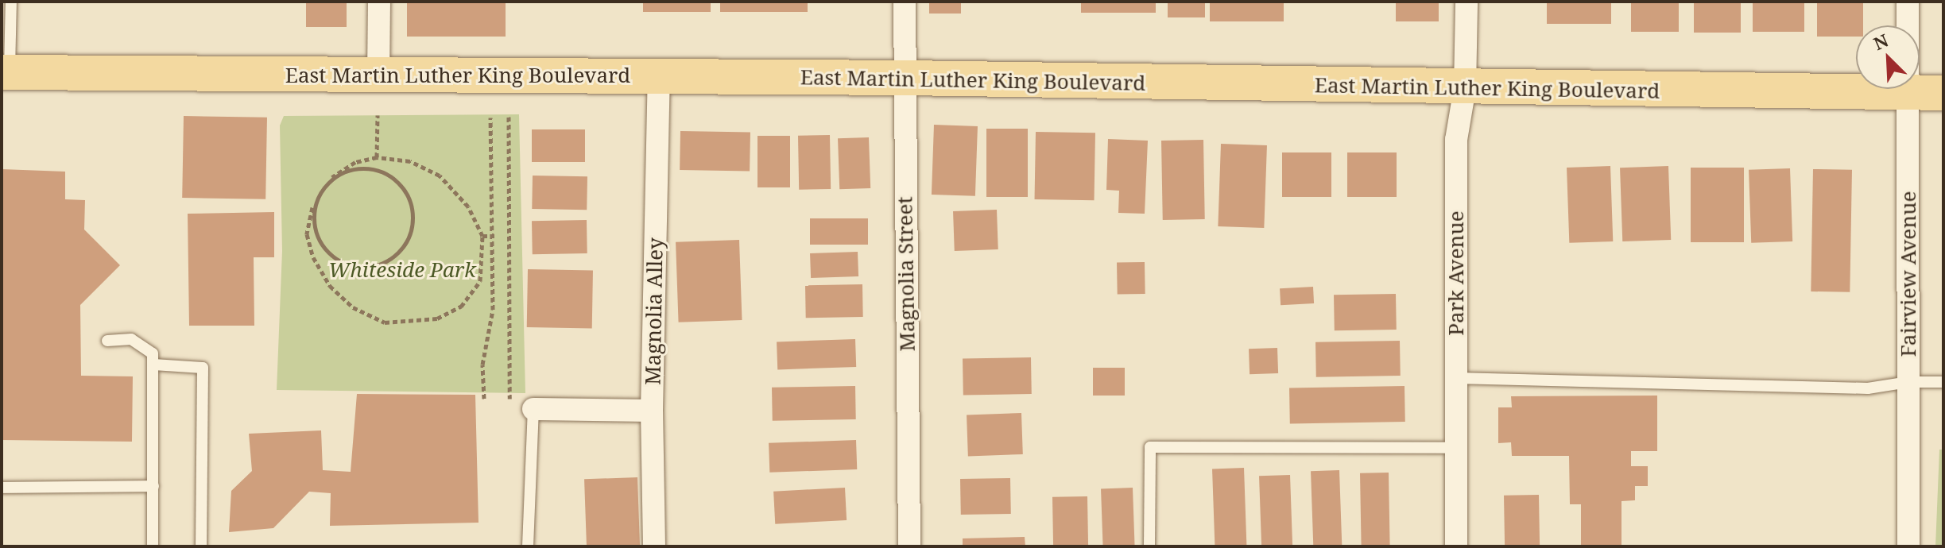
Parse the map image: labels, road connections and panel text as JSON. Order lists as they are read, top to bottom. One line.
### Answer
{"streets":{"main road":["East Martin Luther King Boulevard"],"street":["Park Avenue","Magnolia Street","Fairview Avenue","Magnolia Alley"]},"crossings":[["East Martin Luther King Boulevard","Park Avenue"],["East Martin Luther King Boulevard","Magnolia Street"],["East Martin Luther King Boulevard","Fairview Avenue"],["East Martin Luther King Boulevard","Magnolia Alley"]],"parks":["Whiteside Park"],"north":"top left"}
